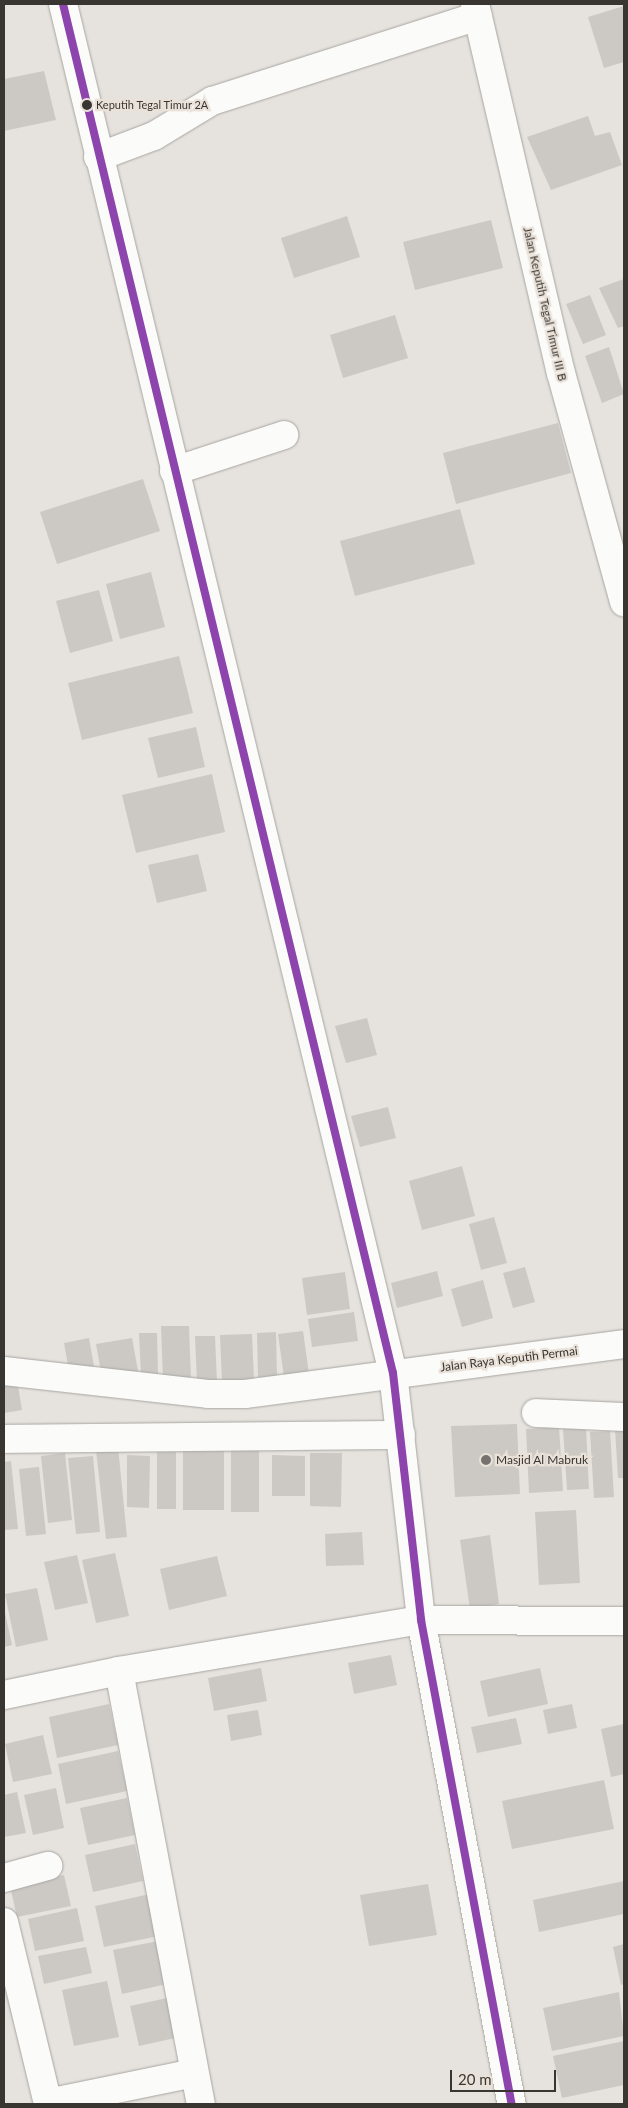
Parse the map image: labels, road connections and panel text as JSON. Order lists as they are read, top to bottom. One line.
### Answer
{"streets":{"street":["Jalan Keputih Tegal Timur III B","Jalan Raya Keputih Permai"]},"places":["Keputih Tegal Timur 2A","Masjid Al Mabruk"],"scale_bar":"20 m"}
